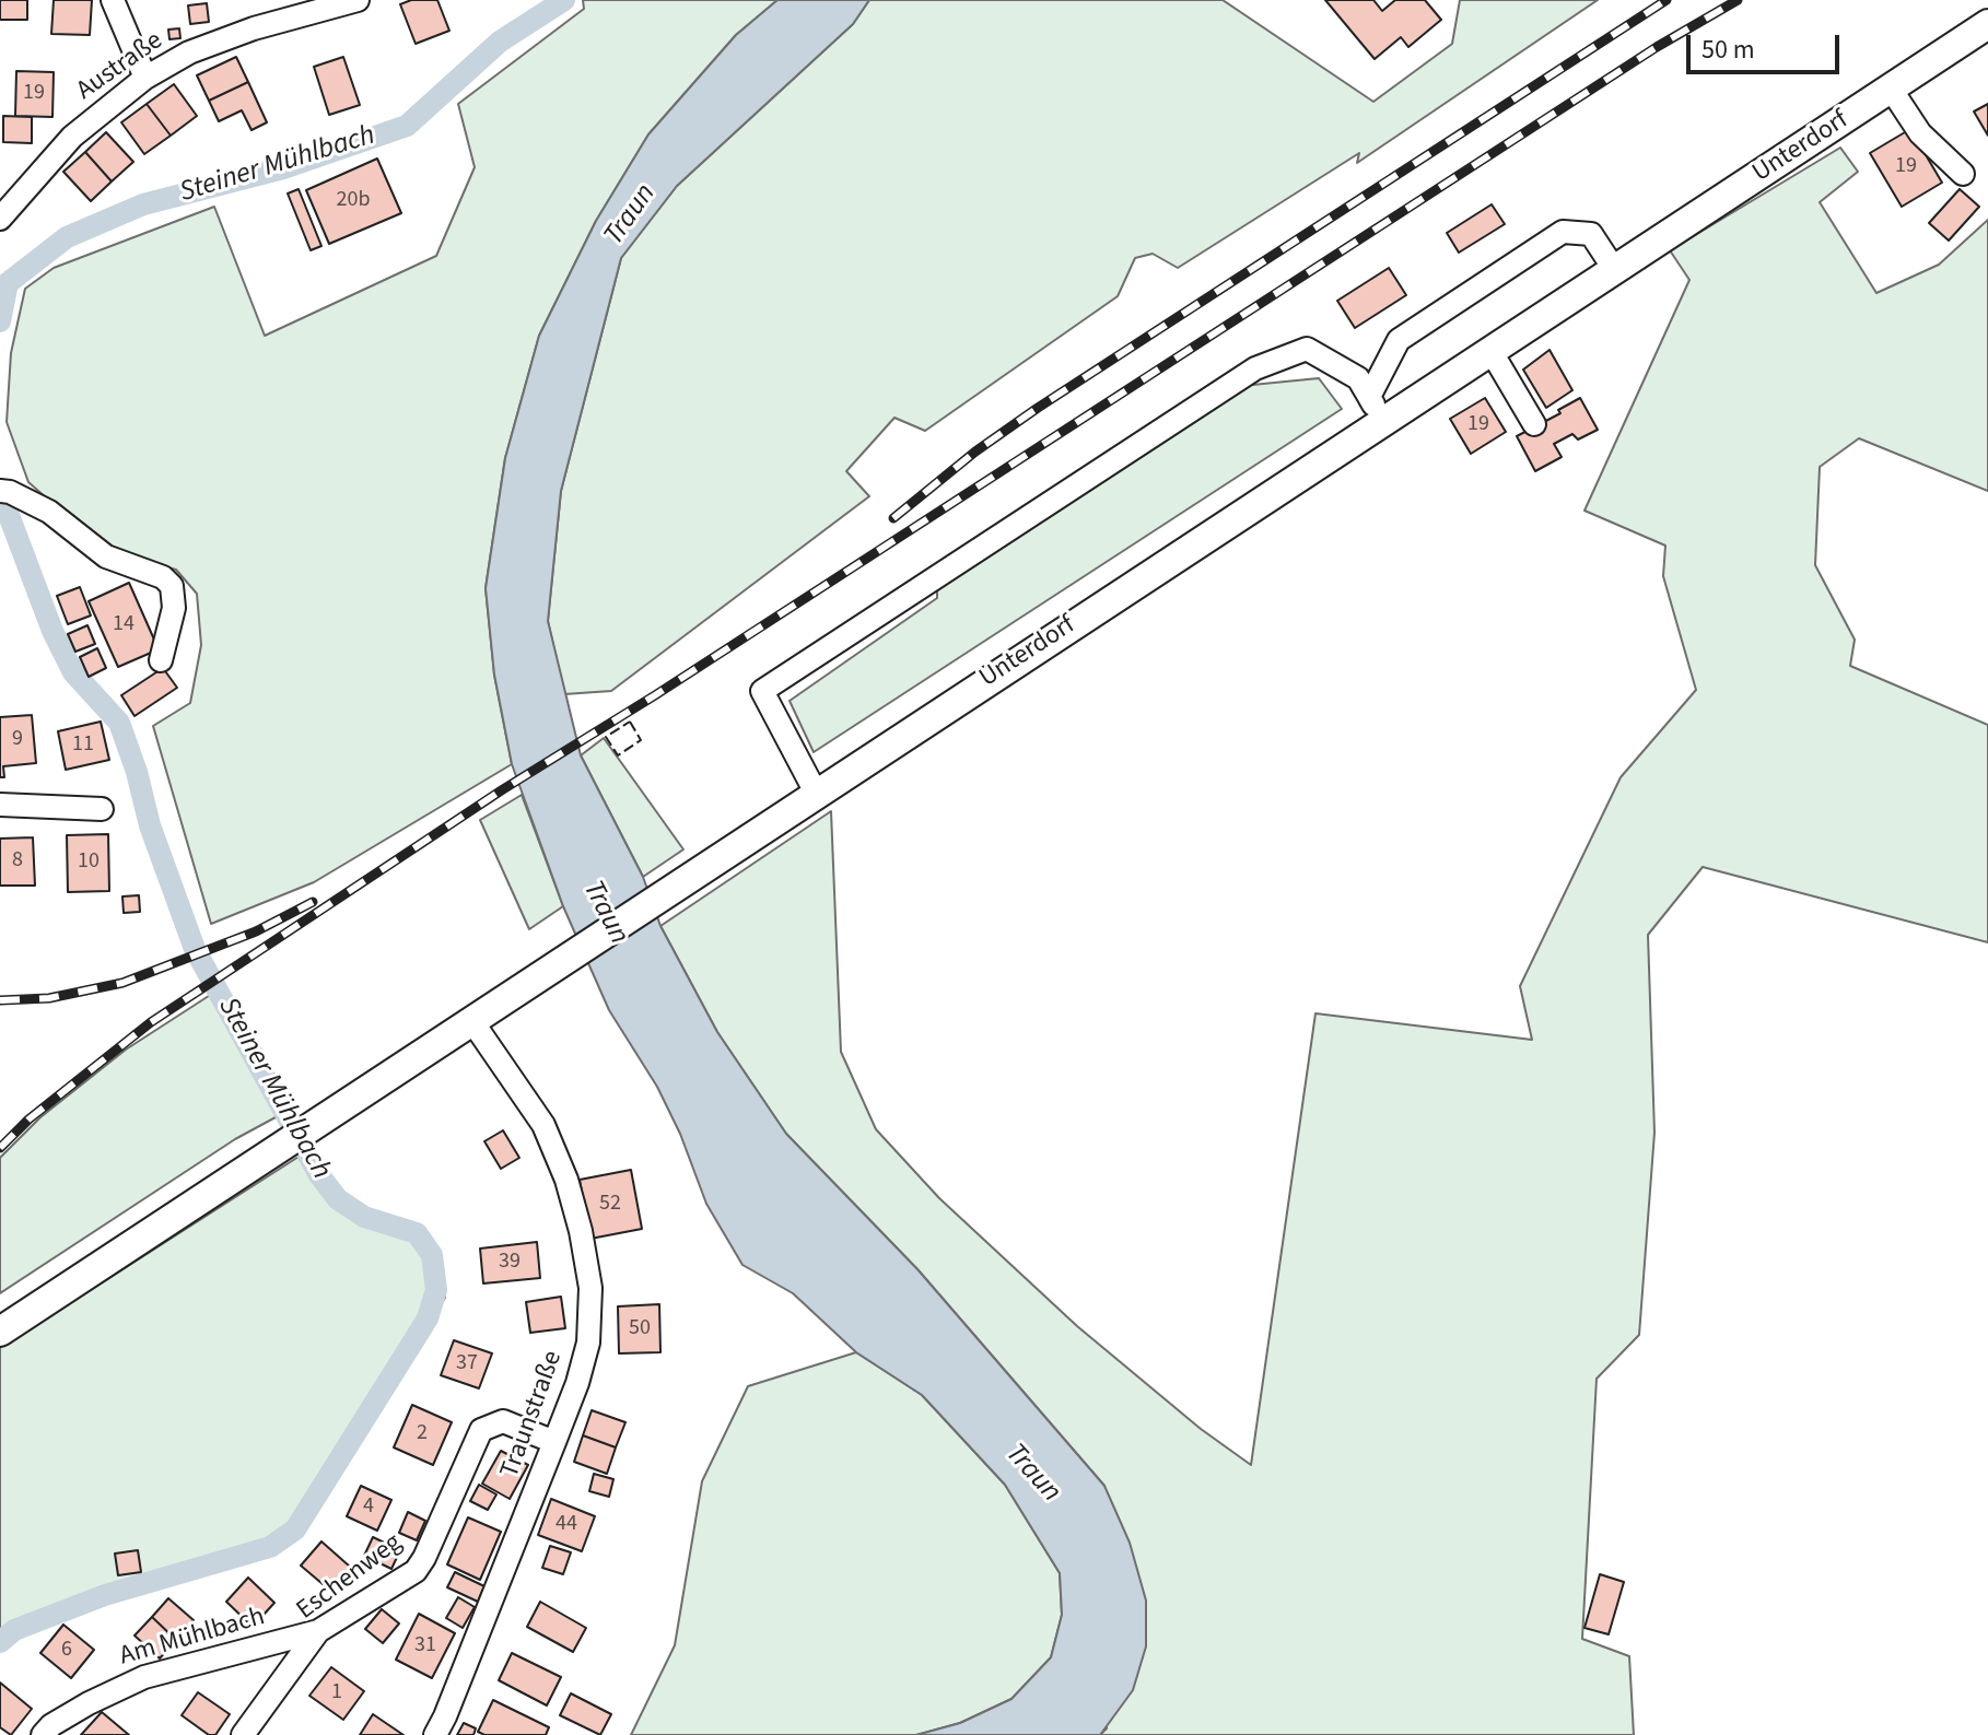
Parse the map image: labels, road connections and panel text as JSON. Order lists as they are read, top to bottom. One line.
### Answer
{"streets":{"main road":["Unterdorf"],"street":["Austraße","Traunstraße","Eschenweg","Am Mühlbach"]},"crossings":[["Unterdorf","Traunstraße"],["Traunstraße","Eschenweg"],["Eschenweg","Am Mühlbach"]],"water":["Steiner Mühlbach","Traun"],"house_numbers":["19","19","20b","19","14","9","11","8","10","52","39","50","37","2","4","44","31","6","1"],"scale_bar":"50 m"}
